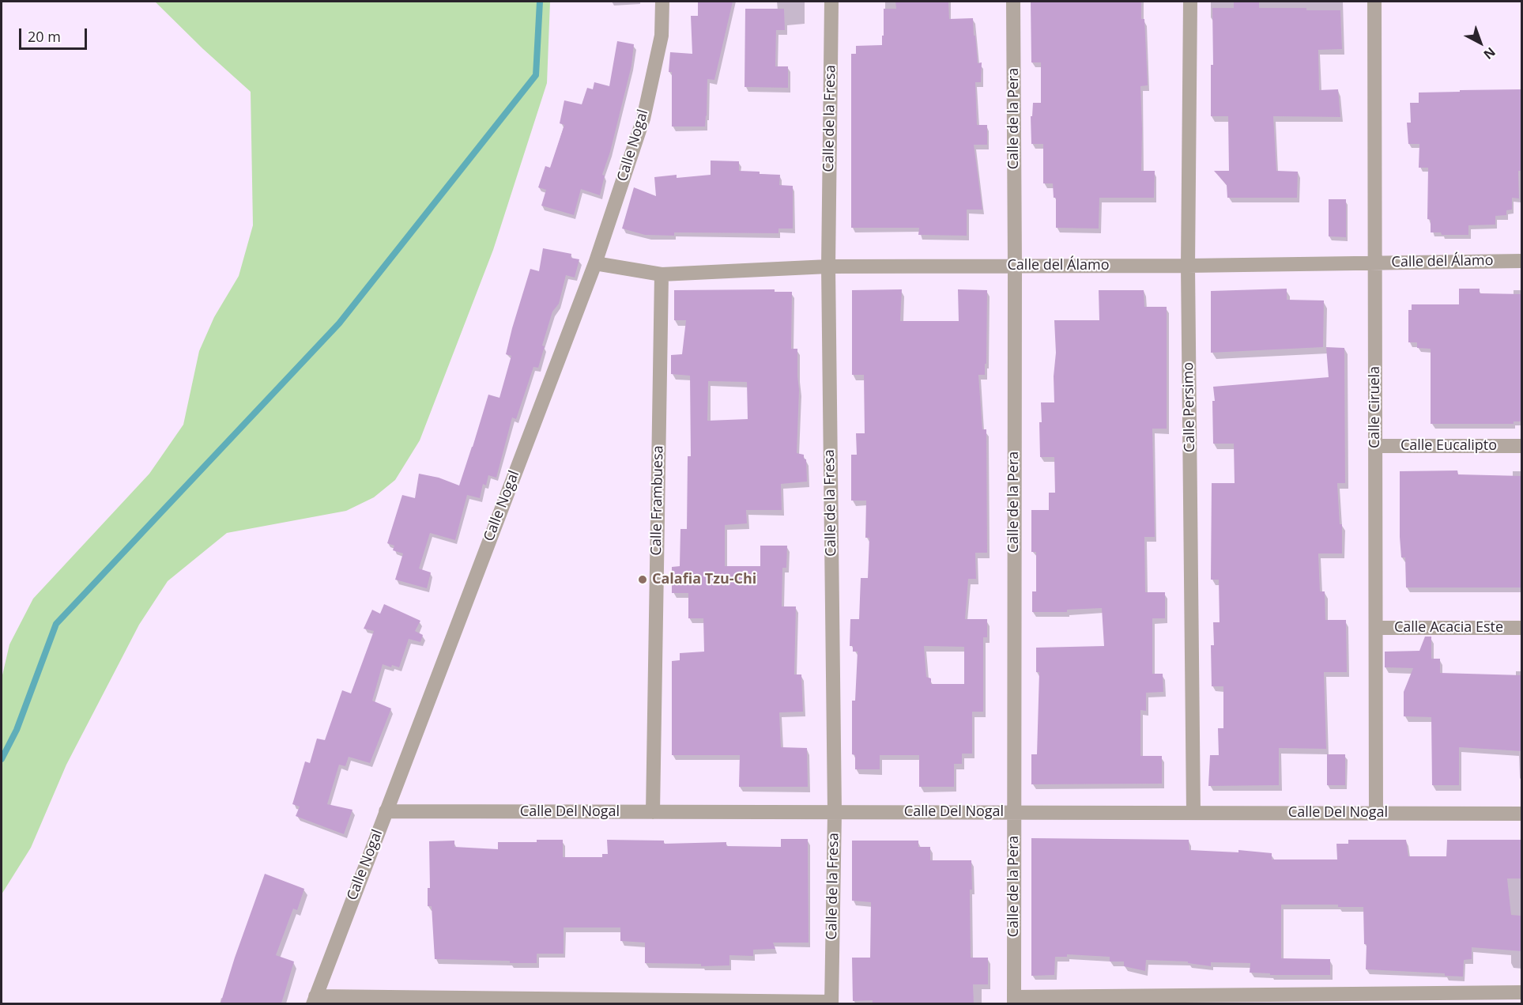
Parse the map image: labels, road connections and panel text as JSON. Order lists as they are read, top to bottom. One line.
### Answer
{"streets":{"street":["Calle de la Fresa","Calle de la Pera","Calle Nogal","Calle del Álamo","Calle Persimo","Calle Ciruela","Calle Eucalipto","Calle Frambuesa","Calle Acacia Este","Calle Del Nogal"]},"crossings":[["Calle de la Fresa","Calle del Álamo"],["Calle de la Fresa","Calle Del Nogal"],["Calle de la Pera","Calle del Álamo"],["Calle de la Pera","Calle Del Nogal"],["Calle Nogal","Calle del Álamo"],["Calle Nogal","Calle Del Nogal"],["Calle del Álamo","Calle Persimo"],["Calle del Álamo","Calle Ciruela"],["Calle del Álamo","Calle Frambuesa"],["Calle Persimo","Calle Del Nogal"],["Calle Ciruela","Calle Eucalipto"],["Calle Ciruela","Calle Acacia Este"],["Calle Ciruela","Calle Del Nogal"],["Calle Frambuesa","Calle Del Nogal"]],"places":["Calafia Tzu-Chi"],"scale_bar":"20 m","north":"bottom right"}
